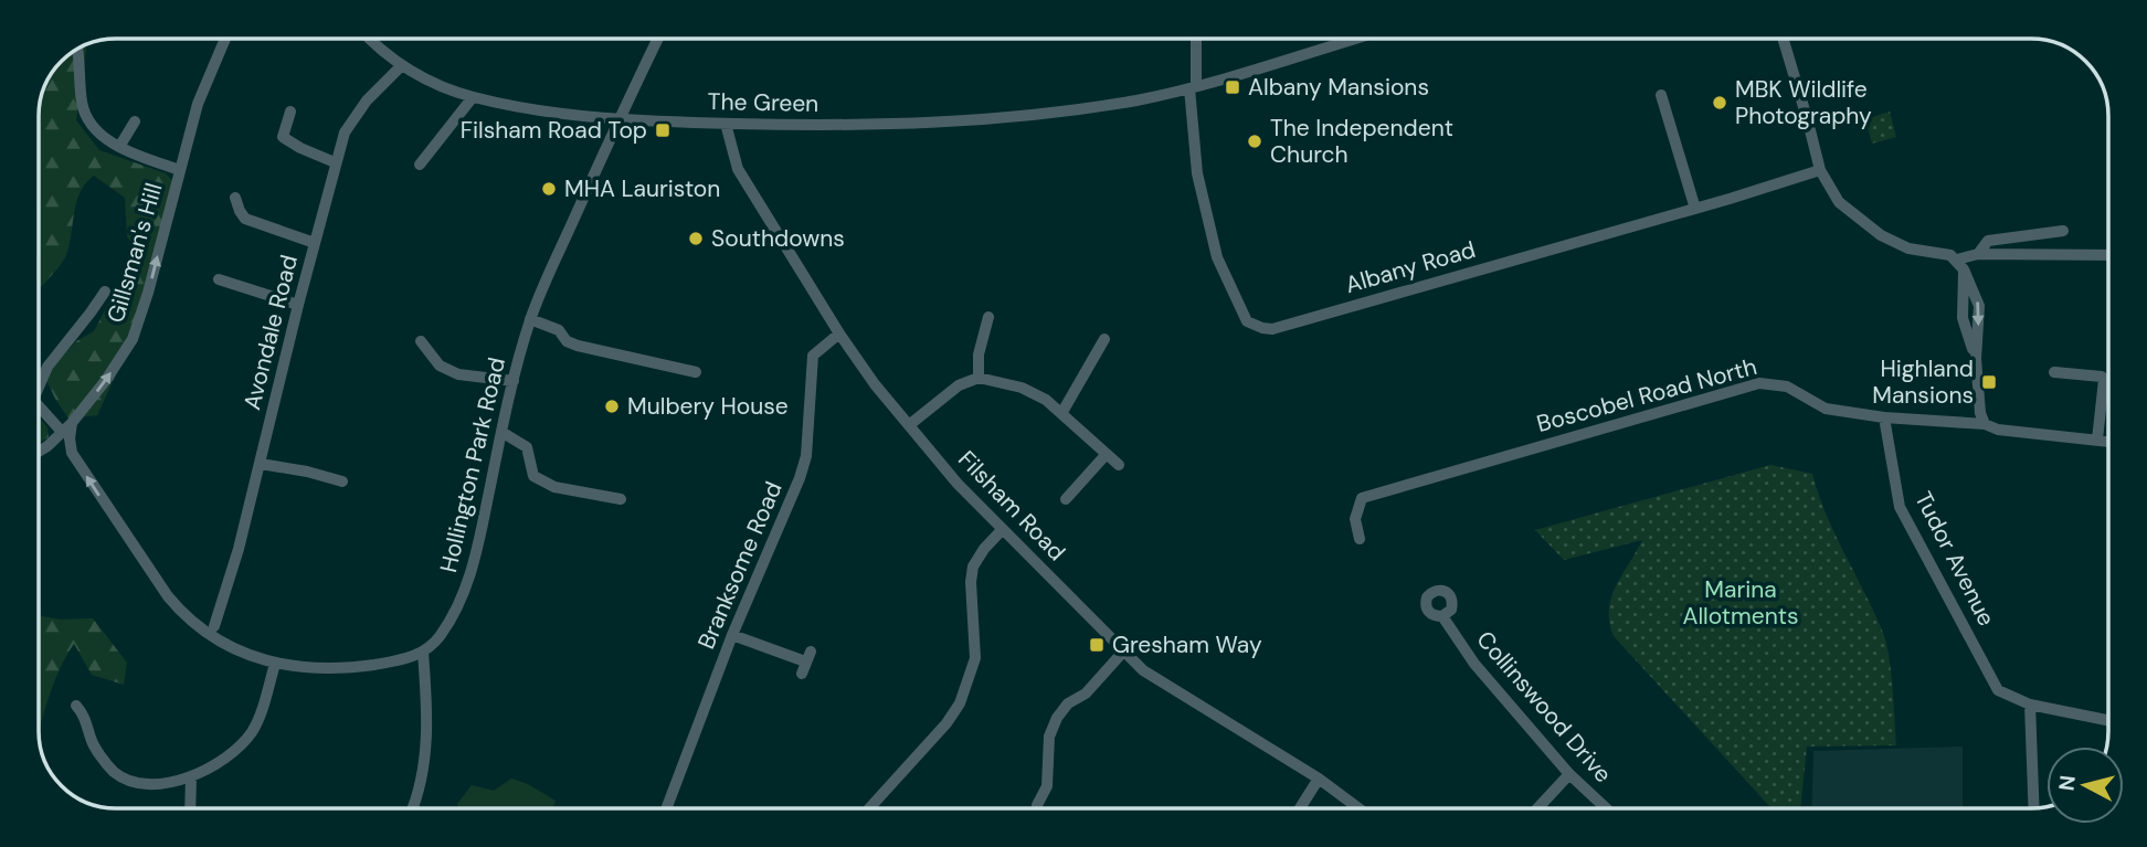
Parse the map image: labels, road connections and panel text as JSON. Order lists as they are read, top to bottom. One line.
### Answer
{"streets":{"street":["The Green","Gillsman's Hill","Albany Road","Avondale Road","Boscobel Road North","Hollington Park Road","Filsham Road","Tudor Avenue","Branksome Road","Collinswood Drive"]},"crossings":[["The Green","Albany Road"],["The Green","Avondale Road"],["The Green","Hollington Park Road"],["The Green","Filsham Road"],["Boscobel Road North","Tudor Avenue"],["Filsham Road","Branksome Road"]],"parks":["Marina Allotments"],"places":{"transit":["Albany Mansions","Filsham Road Top","Highland Mansions","Gresham Way"],"other":["MBK Wildlife Photography","The Independent Church","MHA Lauriston","Southdowns","Mulbery House"]},"north":"left"}
